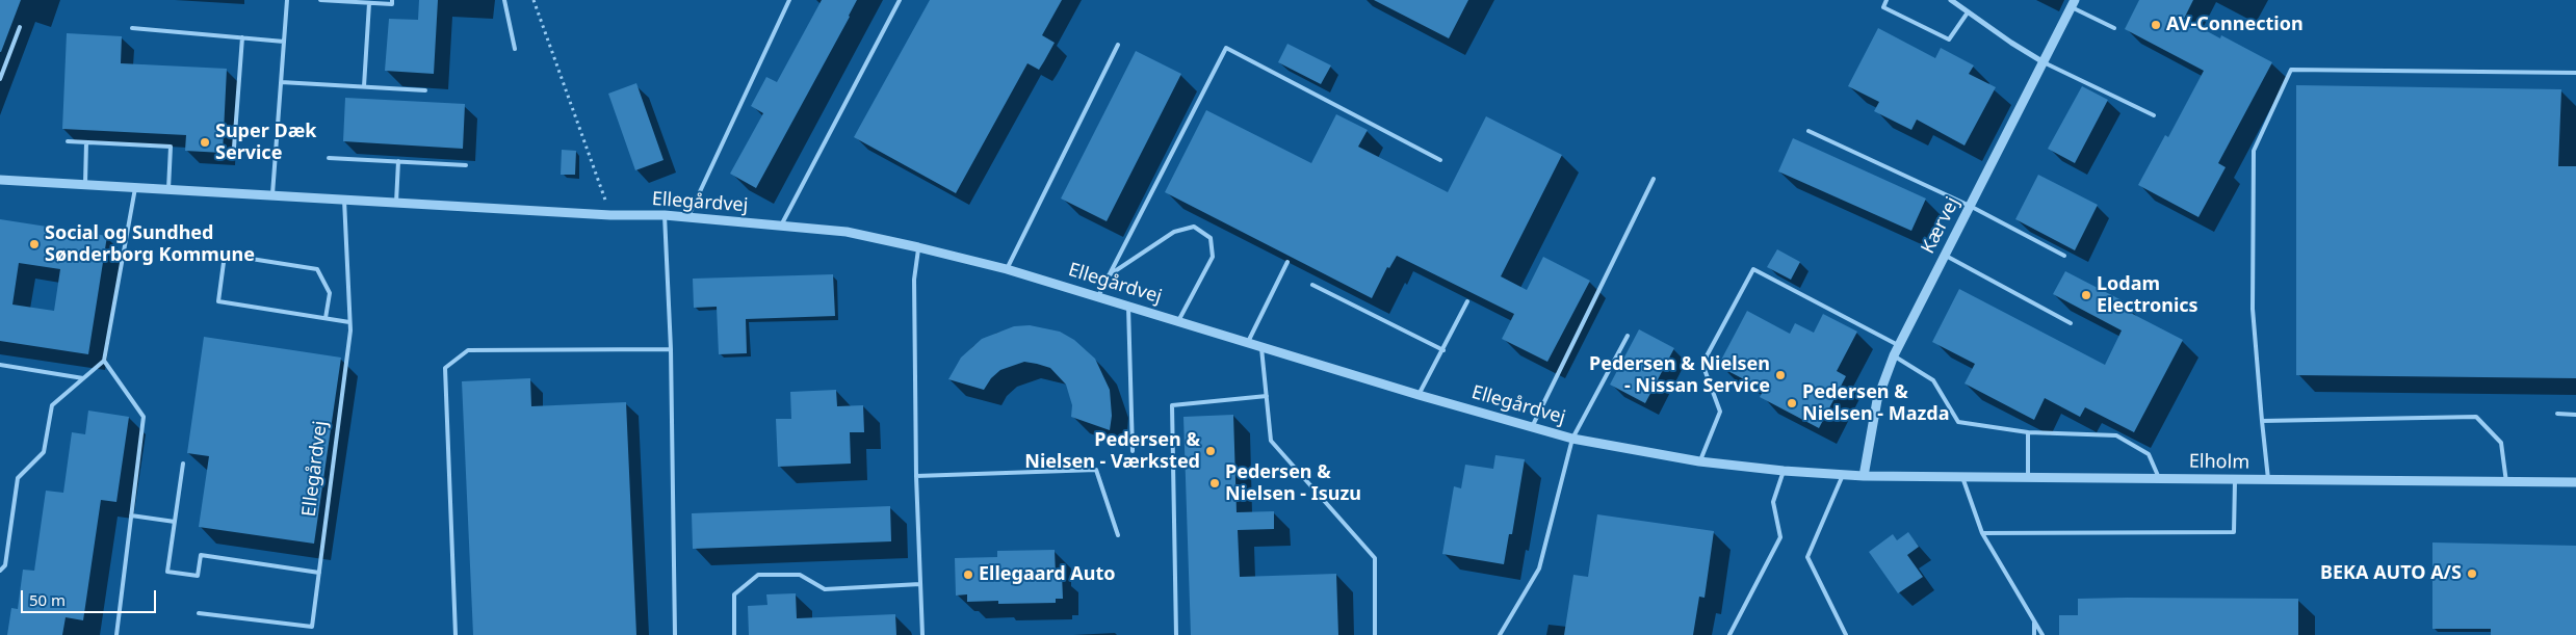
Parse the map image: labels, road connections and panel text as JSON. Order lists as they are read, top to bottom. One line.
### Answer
{"streets":{"street":["Ellegårdvej","Kærvej","Elholm"]},"crossings":[["Ellegårdvej","Kærvej"],["Ellegårdvej","Elholm"],["Kærvej","Elholm"]],"places":["AV-Connection","Super Dæk Service","Social og Sundhed Sønderborg Kommune","Lodam Electronics","Pedersen & Nielsen - Nissan Service","Pedersen & Nielsen - Mazda","Pedersen & Nielsen - Værksted","Pedersen & Nielsen - Isuzu","BEKA AUTO A/S","Ellegaard Auto"],"scale_bar":"50 m"}
